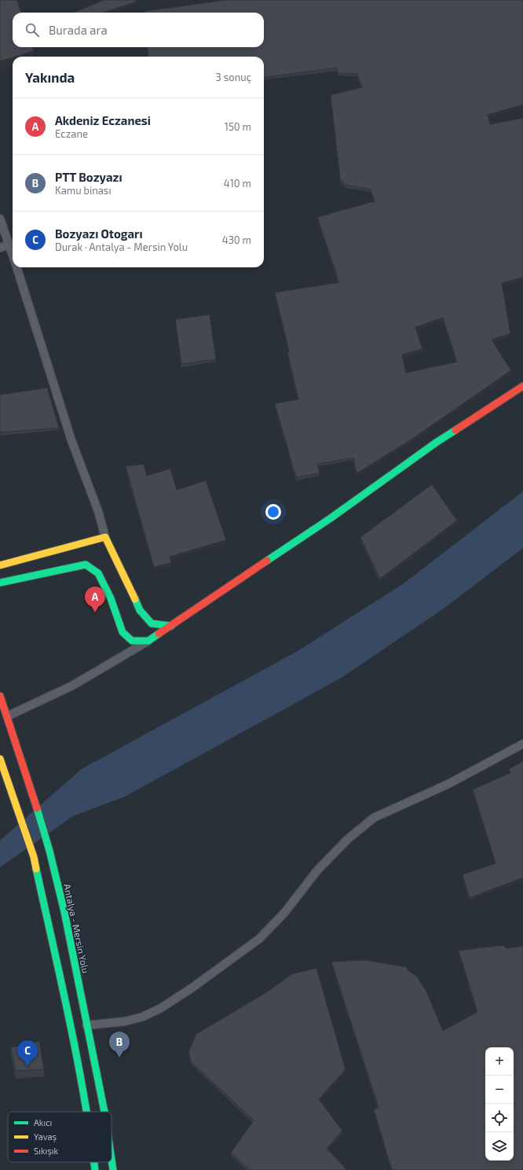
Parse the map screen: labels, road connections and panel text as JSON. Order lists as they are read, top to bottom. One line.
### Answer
{"streets":{"main road":["Antalya - Mersin Yolu"]},"legend":["Akıcı","Yavaş","Sıkışık"],"page":{"search":"Burada ara","heading":["Yakında","3 sonuç"],"list":[{"mark":"A","name":"Akdeniz Eczanesi","note":"Eczane","value":"150 m"},{"mark":"B","name":"PTT Bozyazı","note":"Kamu binası","value":"410 m"},{"mark":"C","name":"Bozyazı Otogarı","note":"Durak · Antalya - Mersin Yolu","value":"430 m"}],"pins":["A","B","C"],"map_buttons":["+","−"]}}
